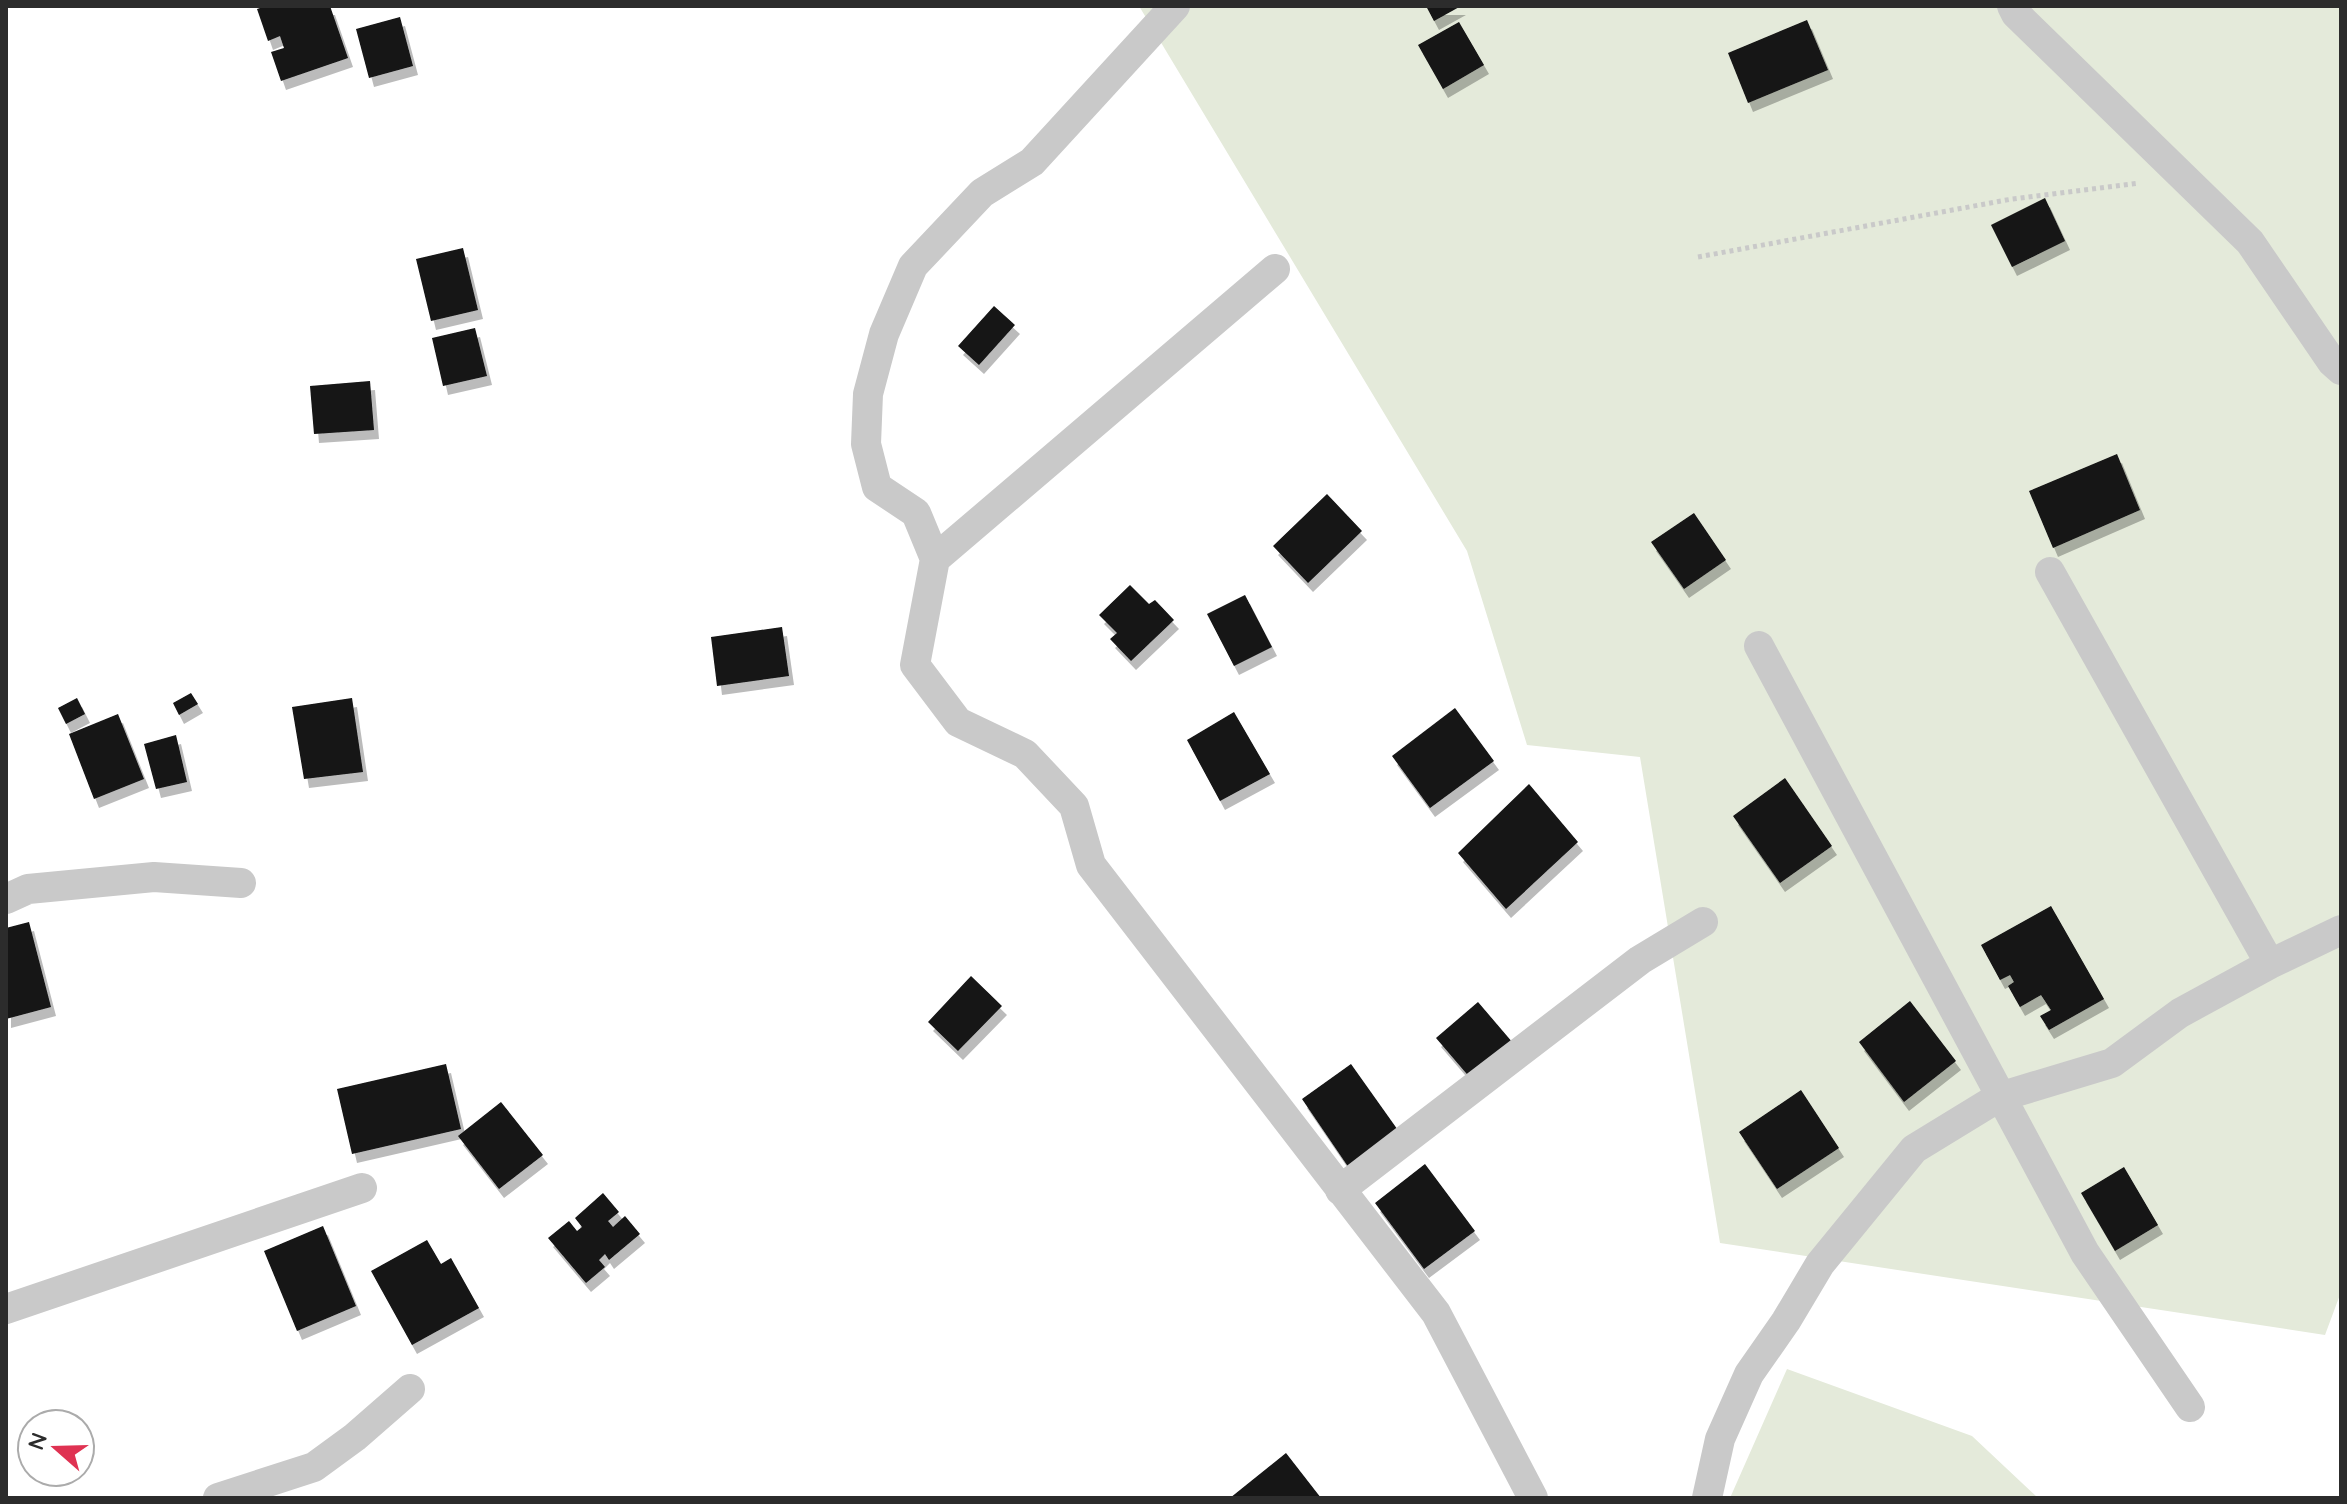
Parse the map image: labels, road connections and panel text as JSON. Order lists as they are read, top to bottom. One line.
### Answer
{"north":"left"}
